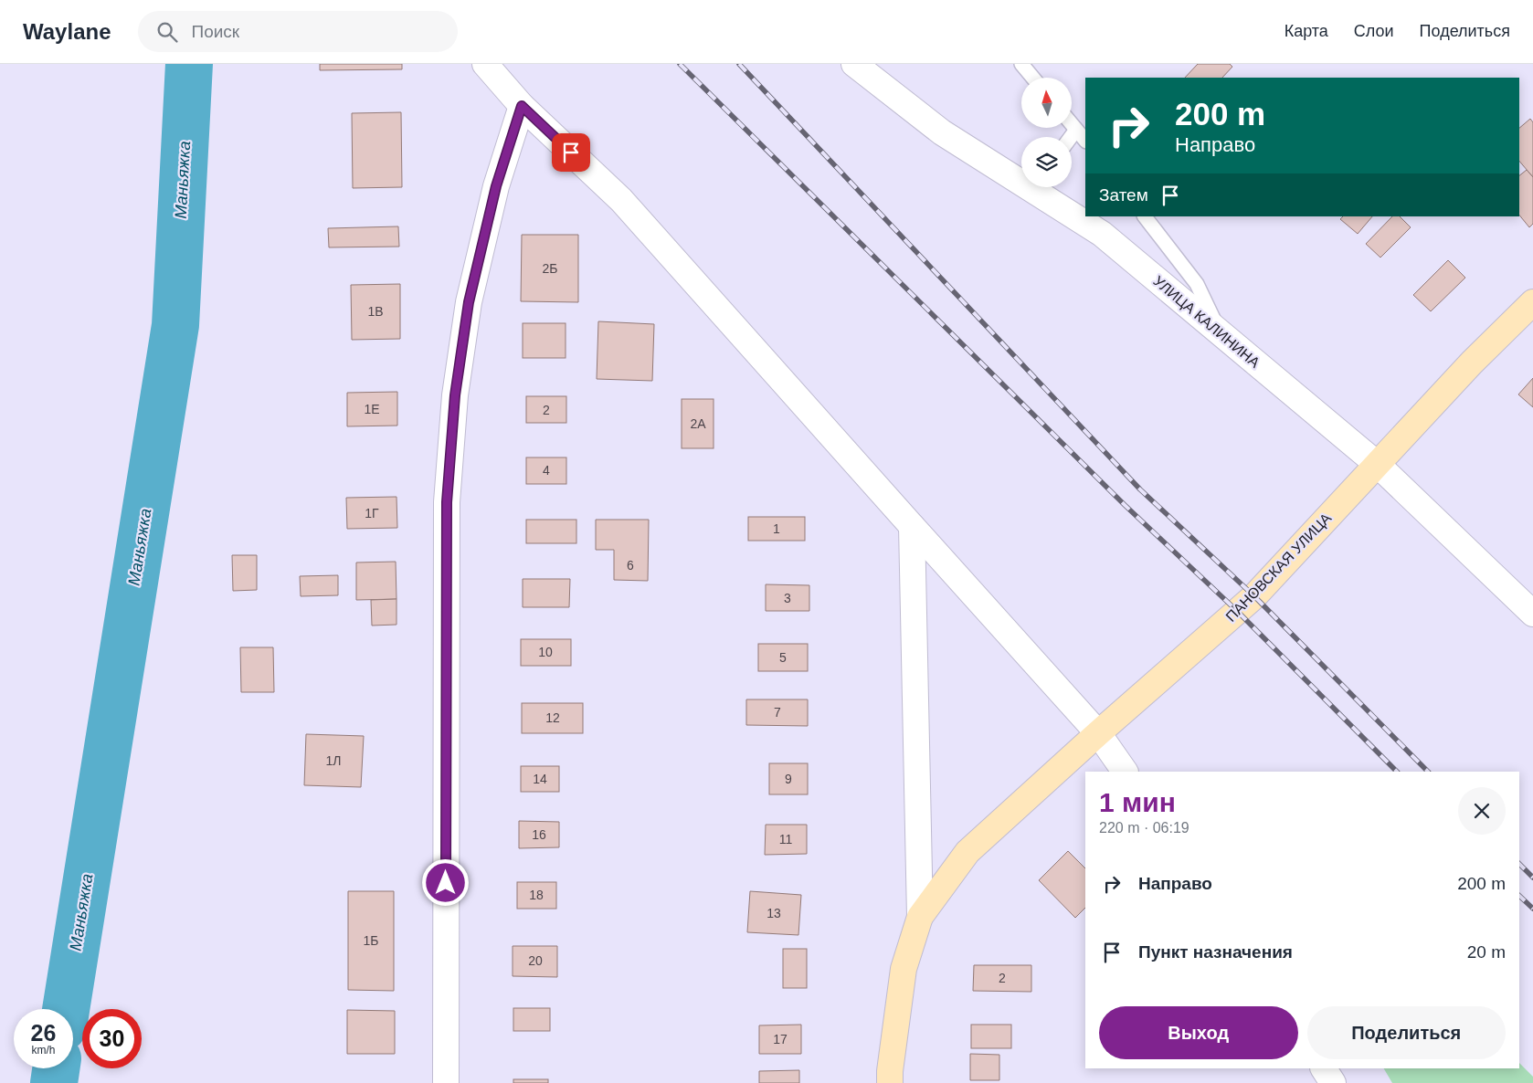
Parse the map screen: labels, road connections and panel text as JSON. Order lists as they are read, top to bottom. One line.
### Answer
{"streets":{"main road":["ПАНОВСКАЯ УЛИЦА"],"street":["УЛИЦА КАЛИНИНА"]},"crossings":[["УЛИЦА КАЛИНИНА","ПАНОВСКАЯ УЛИЦА"]],"water":["Маньяжка"],"house_numbers":["2Б","1В","1Е","2","2А","4","1Г","1","6","3","10","5","7","12","1Л","14","9","16","11","18","13","1Б","20","2","17"],"north":"top","page":{"header":"Waylane","search":"Поиск","nav":["Карта","Слои","Поделиться"],"turn":["200 m","Направо"],"then":"Затем","heading":["1 мин","220 m · 06:19"],"list":[{"name":"Направо","value":"200 m"},{"name":"Пункт назначения","value":"20 m"}],"buttons":["Выход","Поделиться"],"speed":"26 km/h","limit":"30"}}
